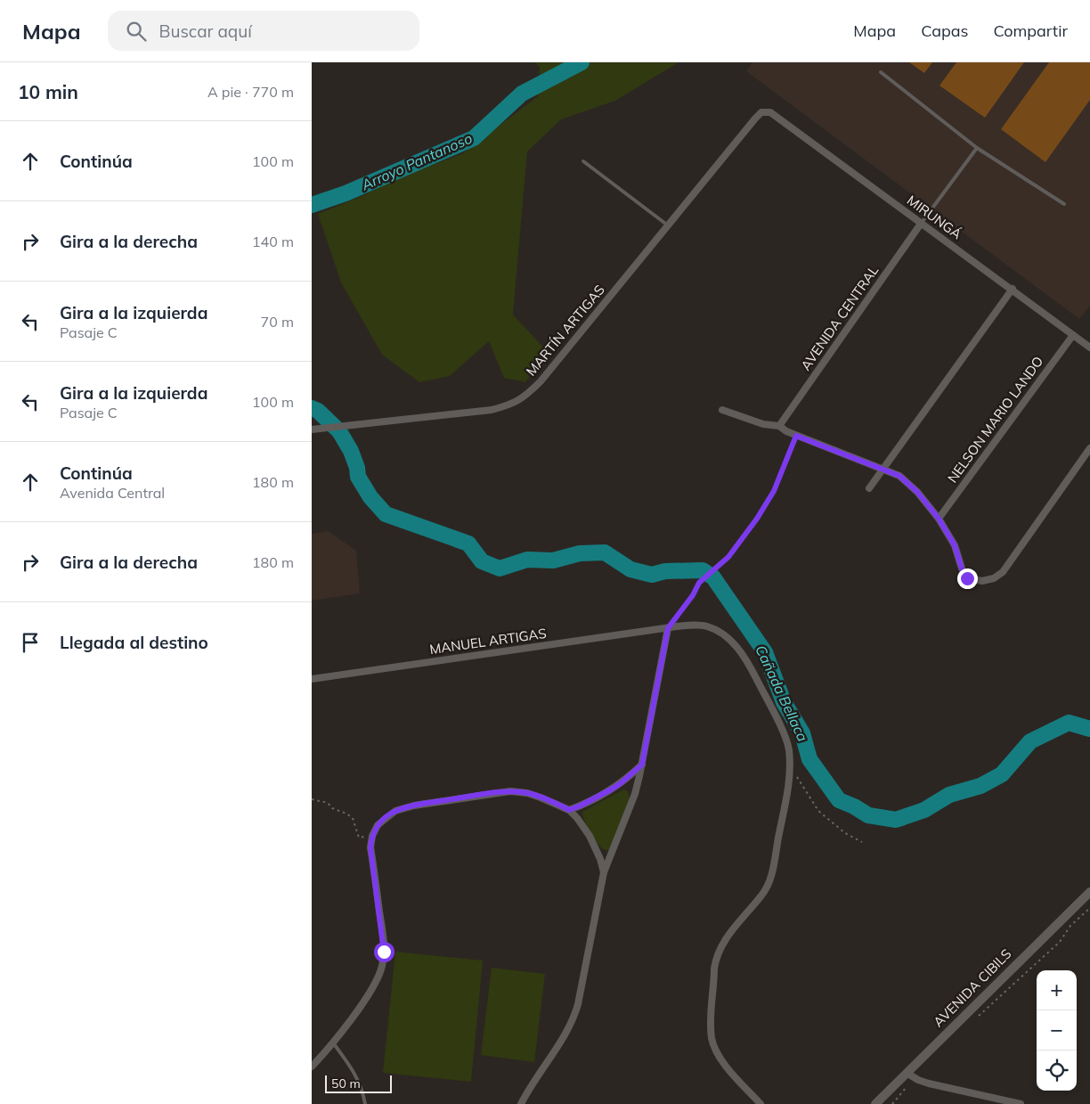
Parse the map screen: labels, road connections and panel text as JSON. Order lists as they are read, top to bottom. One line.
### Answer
{"streets":{"street":["MIRUNGÁ","AVENIDA CENTRAL","MARTÍN ARTIGAS","NELSON MARIO LANDO","MANUEL ARTIGAS","AVENIDA CIBILS"]},"crossings":[["MIRUNGÁ","AVENIDA CENTRAL"],["MIRUNGÁ","MARTÍN ARTIGAS"],["MIRUNGÁ","NELSON MARIO LANDO"]],"water":["Arroyo Pantanoso","Cañada Bellaca"],"scale_bar":"50 m","page":{"header":"Mapa","search":"Buscar aquí","nav":["Mapa","Capas","Compartir"],"heading":["10 min","A pie · 770 m"],"list":[["Continúa","100 m"],["Gira a la derecha","140 m"],["Gira a la izquierda","Pasaje C","70 m"],["Gira a la izquierda","Pasaje C","100 m"],["Continúa","Avenida Central","180 m"],["Gira a la derecha","180 m"],"Llegada al destino"],"map_buttons":["+","−"],"scale":"50 m"}}
